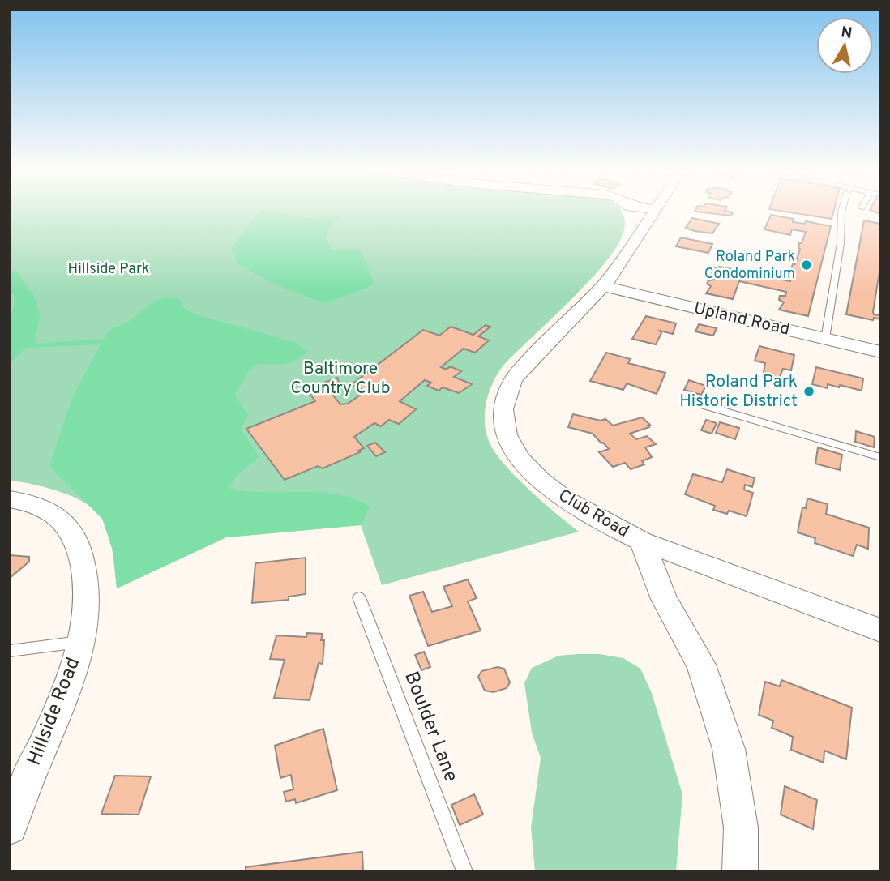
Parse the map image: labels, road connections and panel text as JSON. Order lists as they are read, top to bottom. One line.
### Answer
{"streets":{"street":["Upland Road","Club Road","Hillside Road"],"lane":["Boulder Lane"]},"crossings":[["Upland Road","Club Road"]],"parks":["Hillside Park","Baltimore Country Club"],"places":["Roland Park Condominium","Roland Park Historic District"],"north":"top"}
